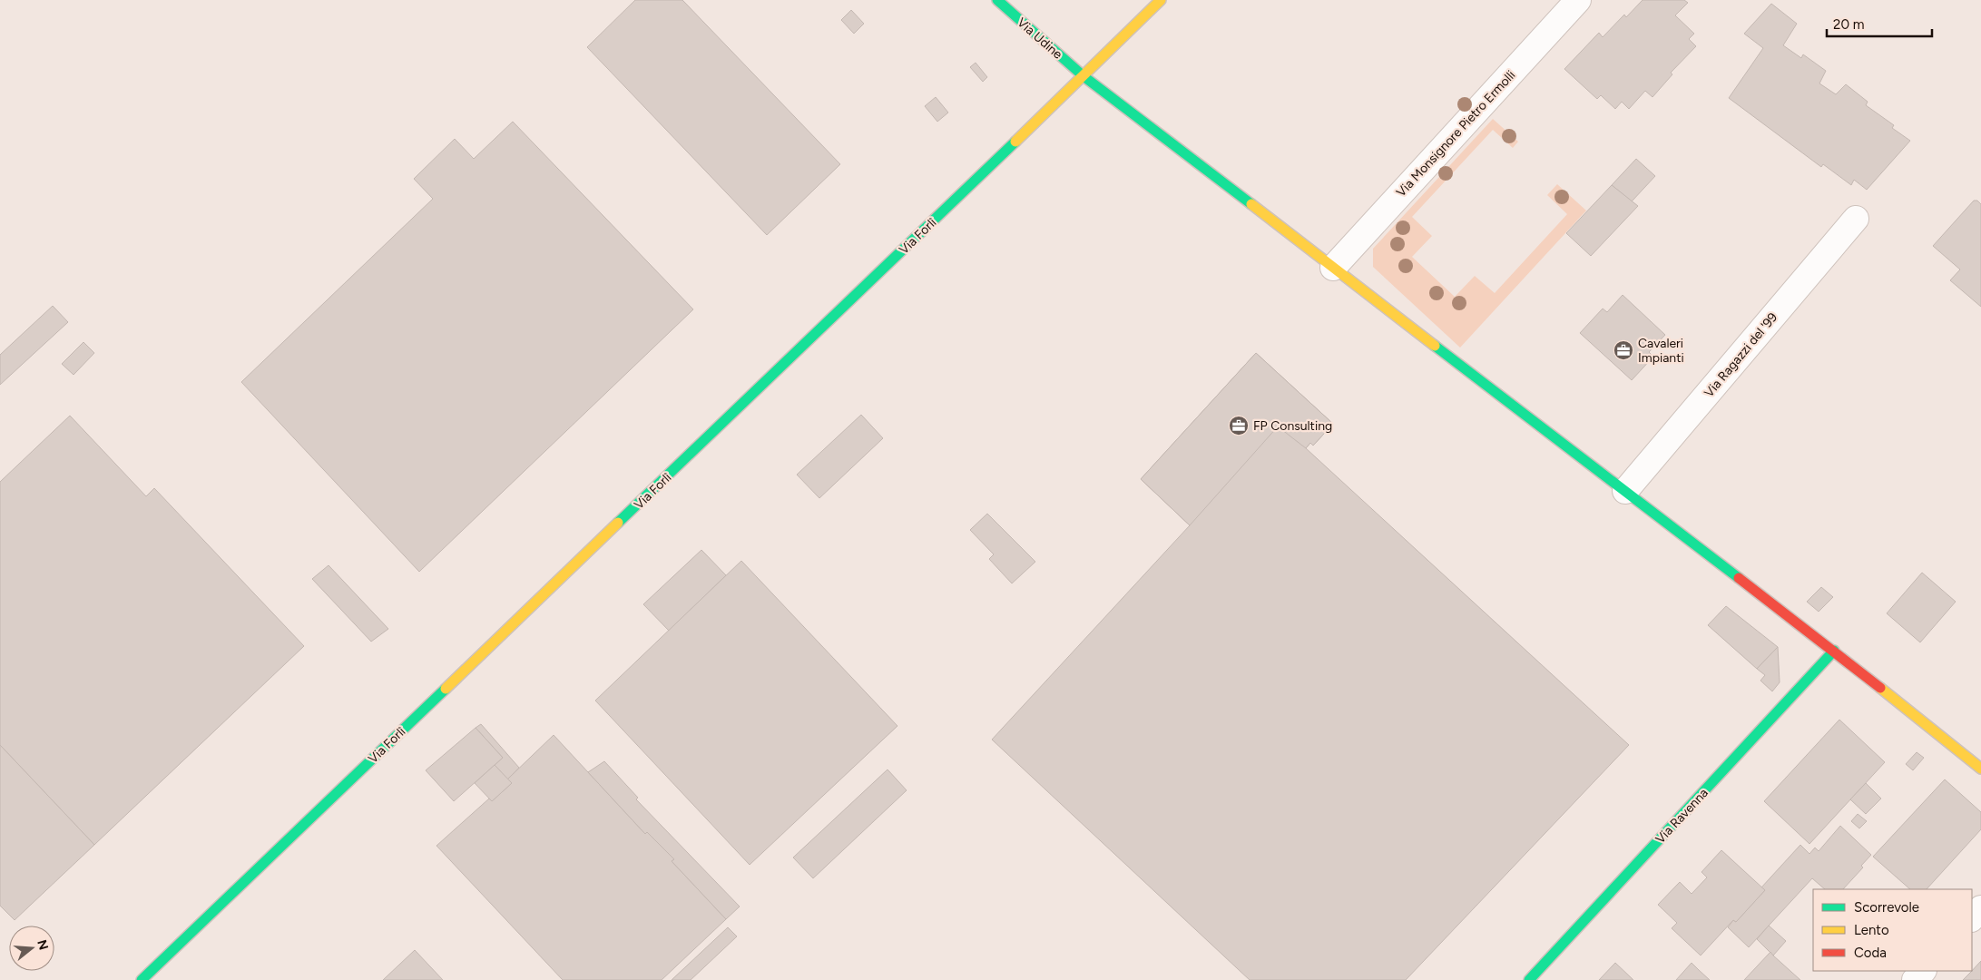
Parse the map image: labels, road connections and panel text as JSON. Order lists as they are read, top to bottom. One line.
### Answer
{"streets":{"street":["Via Udine","Via Monsignore Pietro Ermolli","Via Forlì","Via Ragazzi del '99","Via Ravenna"]},"crossings":[["Via Udine","Via Monsignore Pietro Ermolli"],["Via Udine","Via Forlì"],["Via Udine","Via Ragazzi del '99"],["Via Udine","Via Ravenna"]],"places":{"office":["Cavaleri Impianti","FP Consulting"]},"legend":["Scorrevole","Lento","Coda"],"scale_bar":"20 m","north":"right"}
